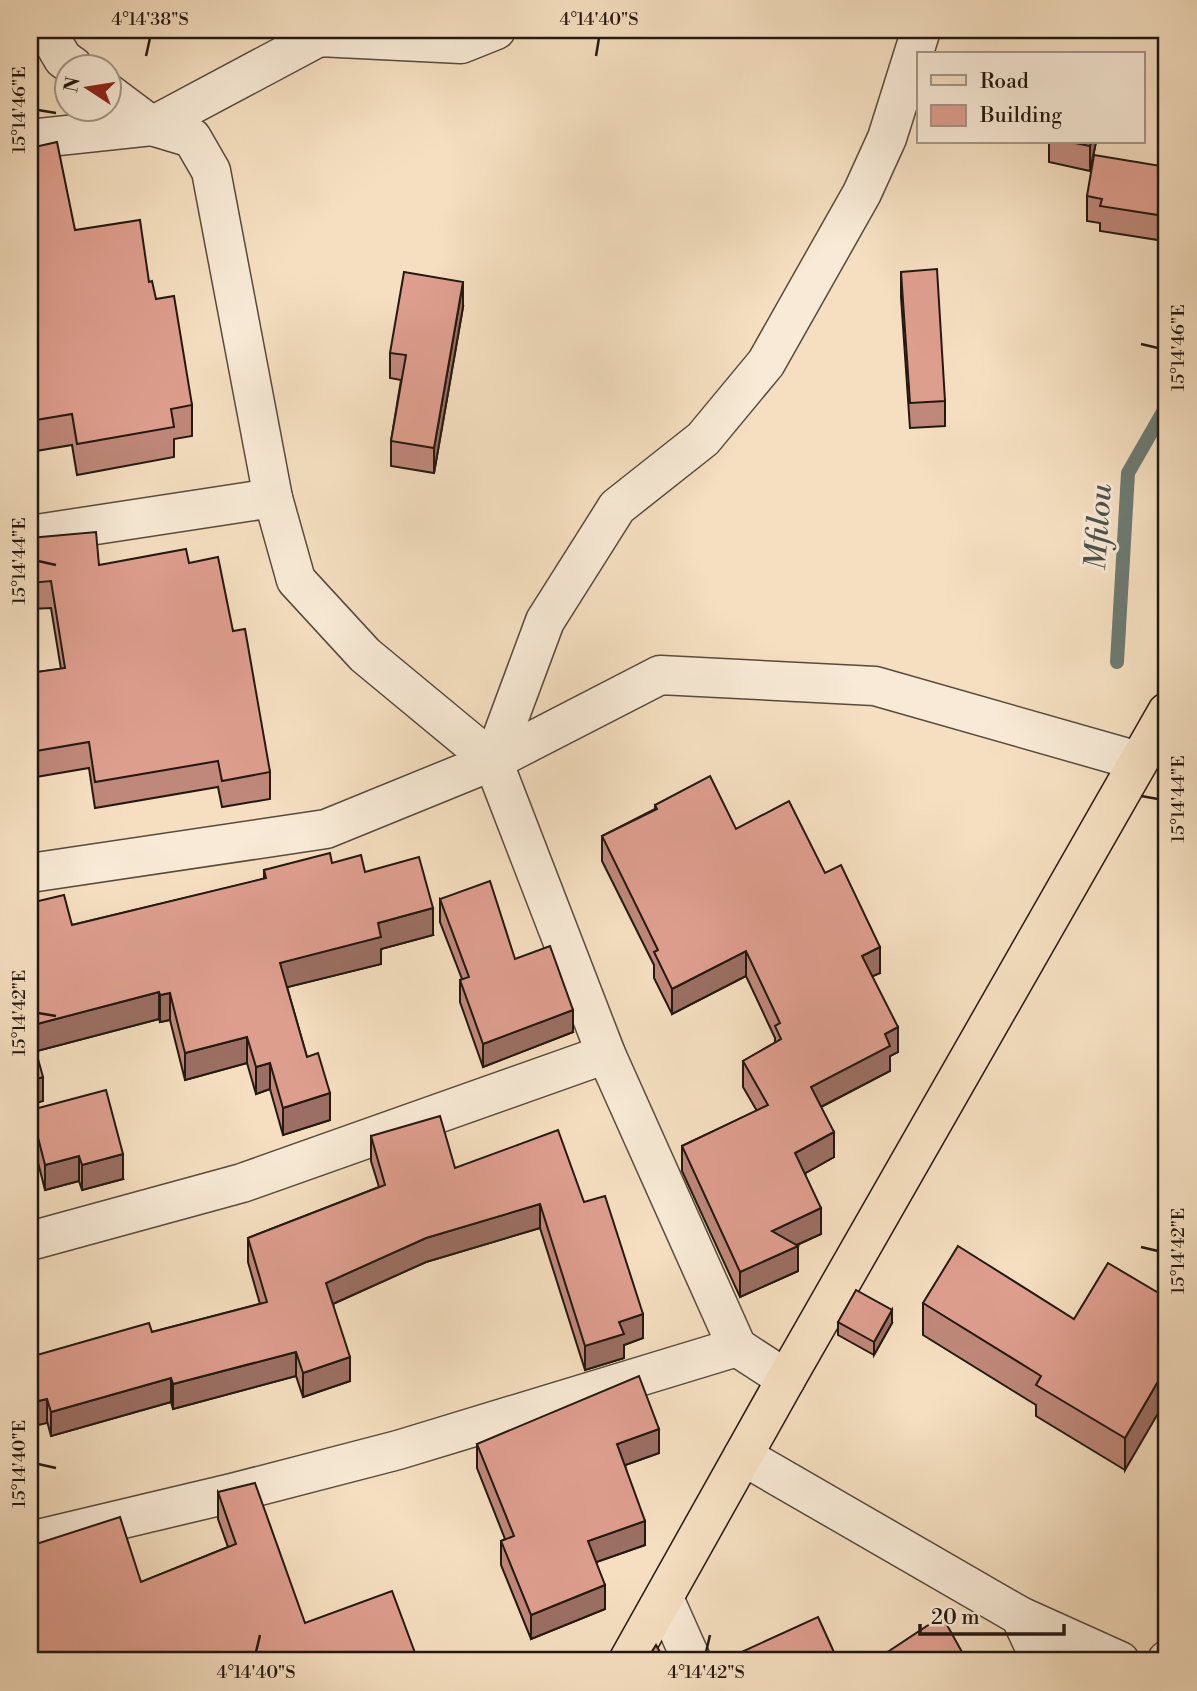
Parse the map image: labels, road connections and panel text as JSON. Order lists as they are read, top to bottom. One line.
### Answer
{"water":["Mfilou"],"legend":["Road","Building"],"scale_bar":"20 m","north":"left","coordinates":["4°14'38\"S","4°14'40\"S","15°14'46\"E","15°14'44\"E","15°14'42\"E","15°14'40\"E","4°14'42\"S"]}
